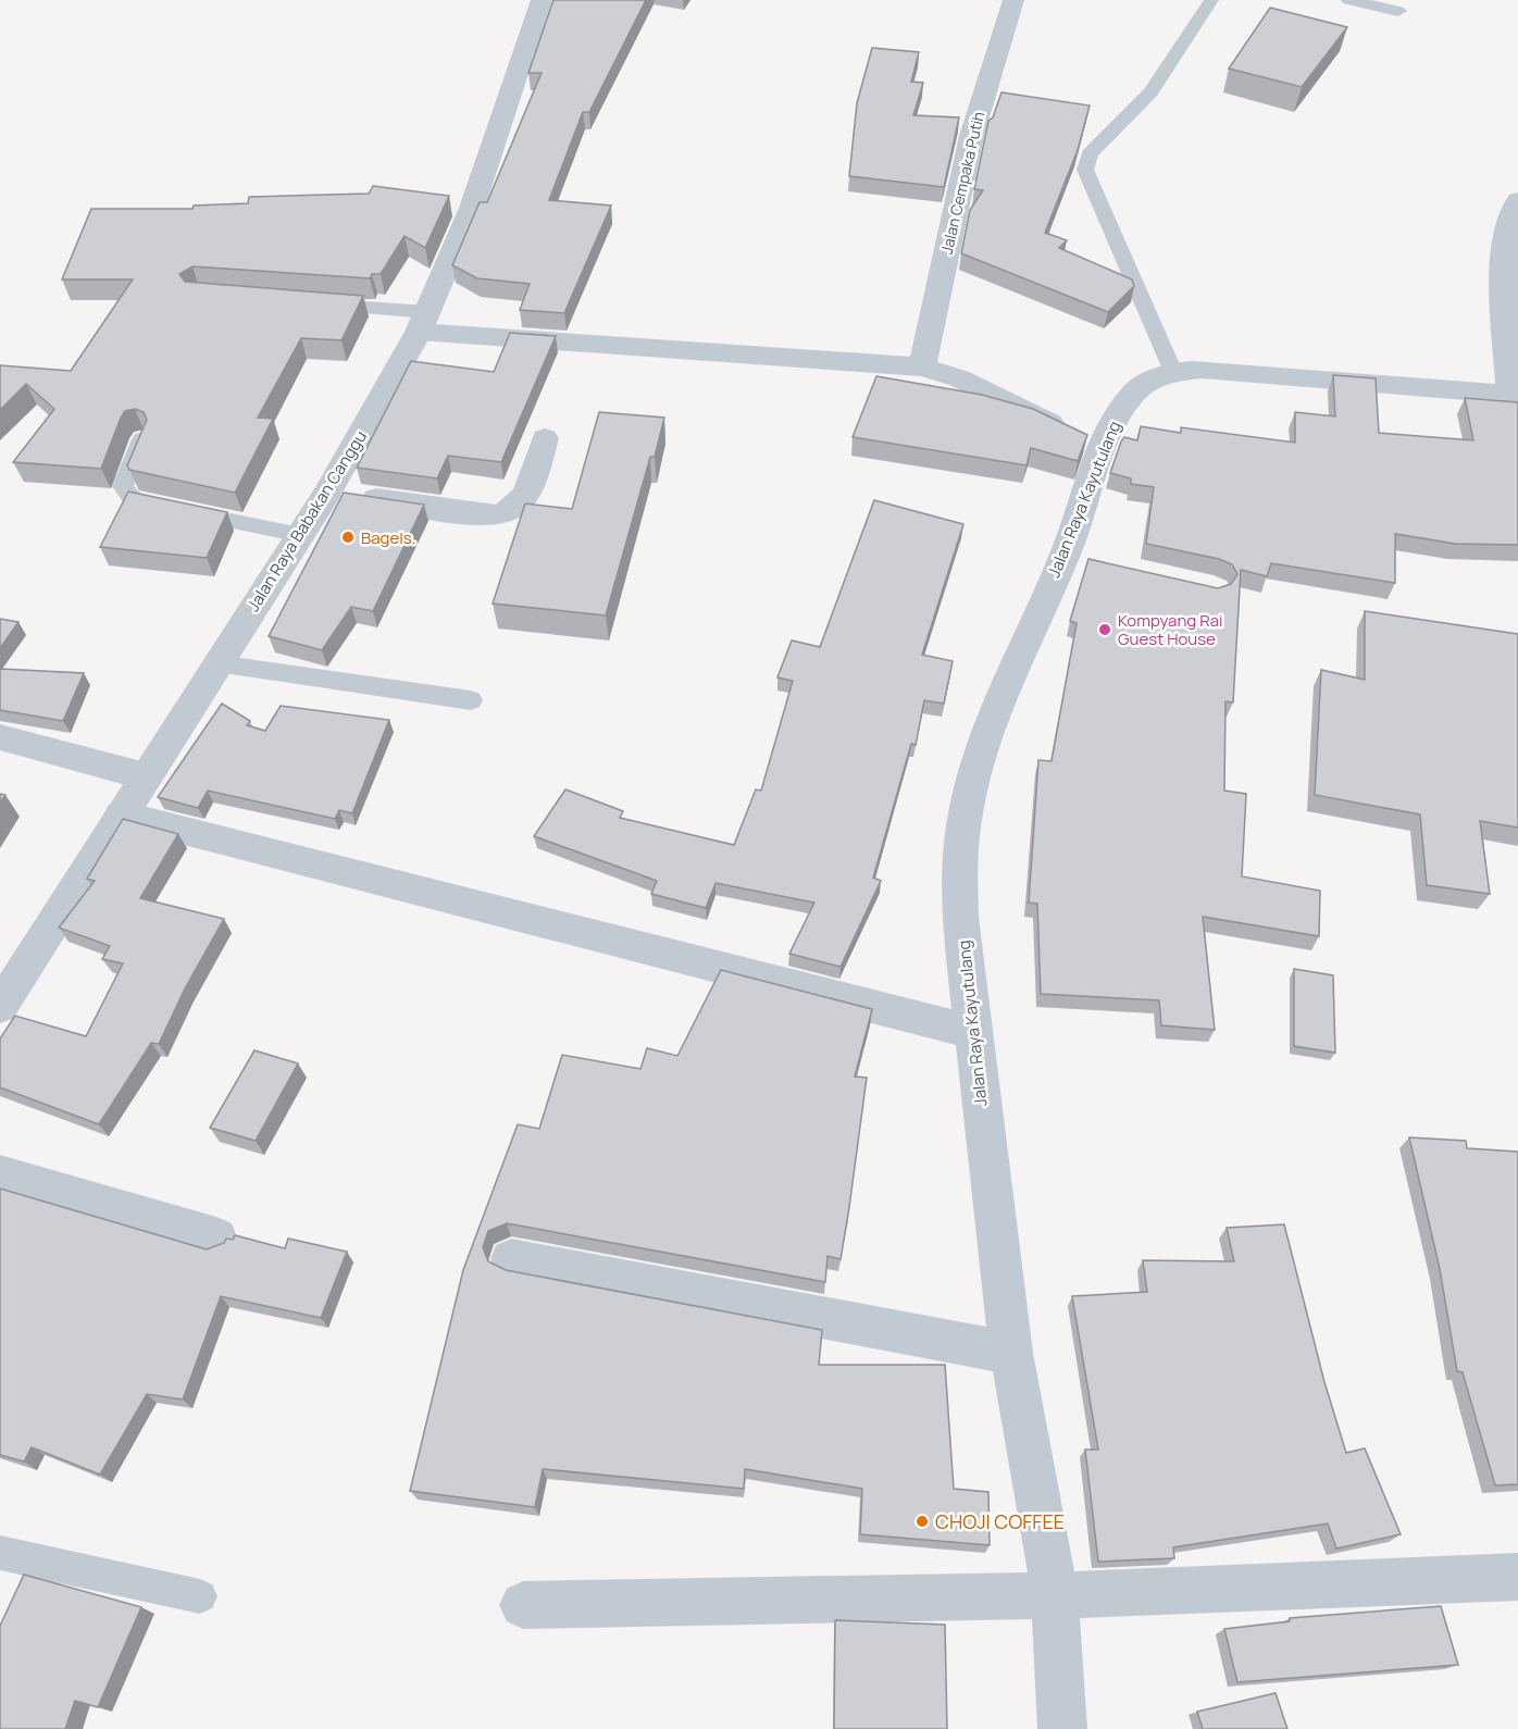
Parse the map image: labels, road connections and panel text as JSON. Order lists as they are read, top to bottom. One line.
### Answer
{"streets":{"street":["Jalan Cempaka Putih","Jalan Raya Kayutulang","Jalan Raya Babakan Canggu"]},"places":["Bagels.","Kompyang Rai Guest House","CHOJI COFFEE"]}
